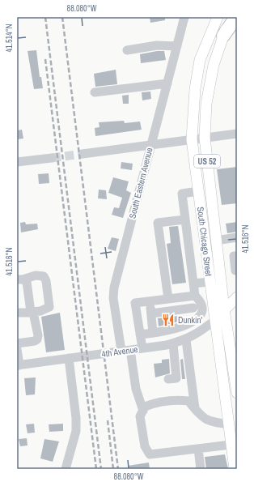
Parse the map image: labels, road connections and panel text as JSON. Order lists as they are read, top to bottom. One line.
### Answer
{"streets":{"main road":["US 52","South Chicago Street"],"street":["South Eastern Avenue","4th Avenue"]},"crossings":[["South Eastern Avenue","4th Avenue"],["South Chicago Street","4th Avenue"]],"places":{"restaurant":["Dunkin'"]},"coordinates":["88.080°W","41.514°N","41.516°N"]}
